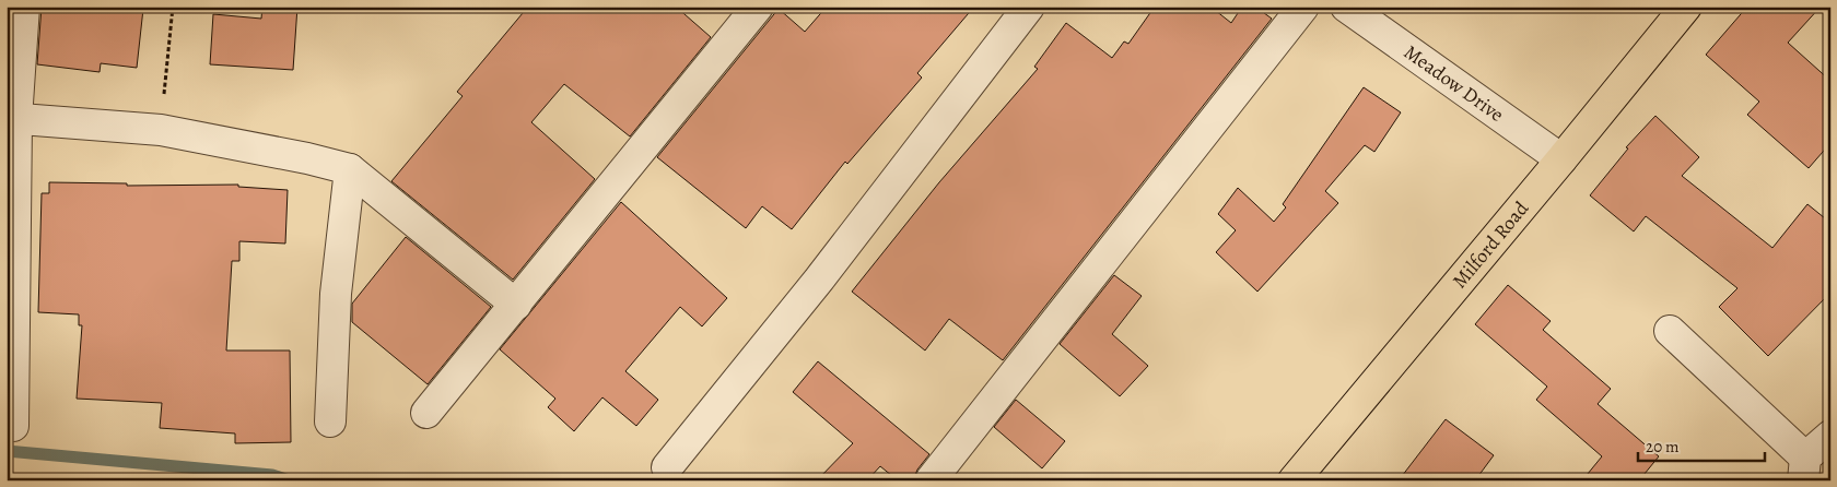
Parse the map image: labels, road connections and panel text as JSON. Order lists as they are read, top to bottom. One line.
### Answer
{"streets":{"main road":["Milford Road"],"street":["Meadow Drive"]},"crossings":[["Meadow Drive","Milford Road"]],"scale_bar":"20 m"}
